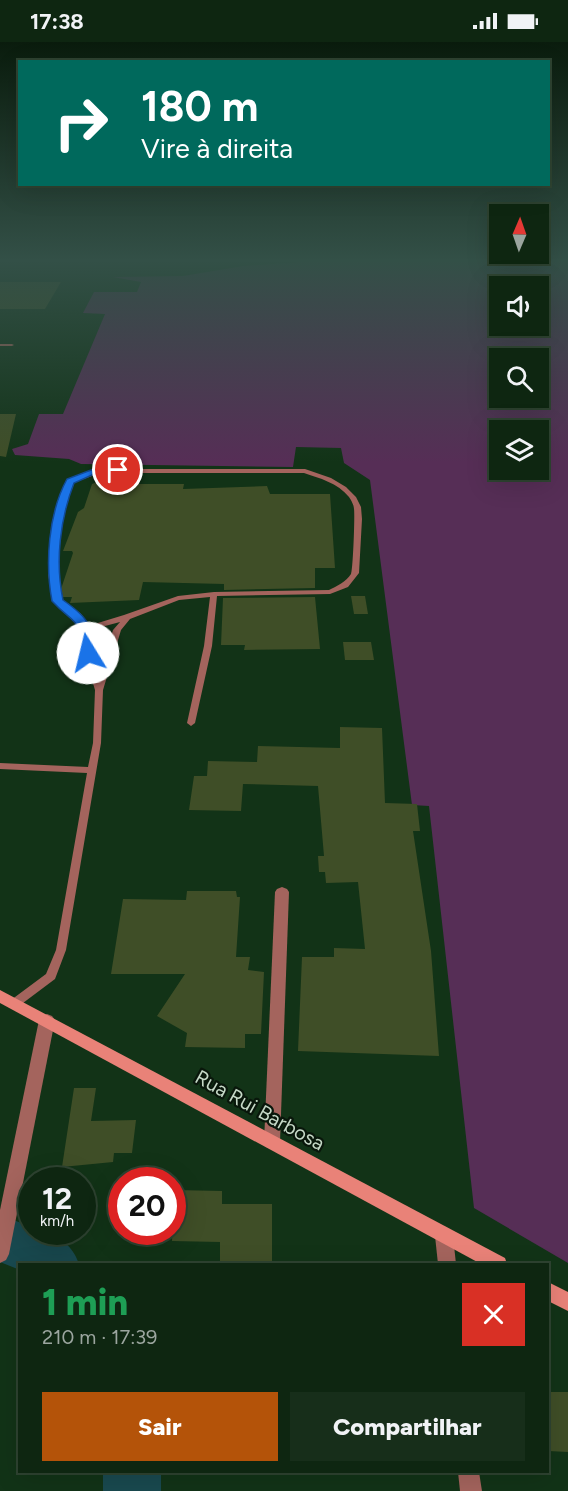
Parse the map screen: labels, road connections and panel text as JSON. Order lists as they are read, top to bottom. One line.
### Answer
{"streets":{"main road":["Rua Rui Barbosa"]},"north":"top","page":{"status":"17:38","turn":["180 m","Vire à direita"],"speed":"12 km/h","limit":"20","heading":["1 min","210 m · 17:39"],"buttons":["Sair","Compartilhar"]}}
